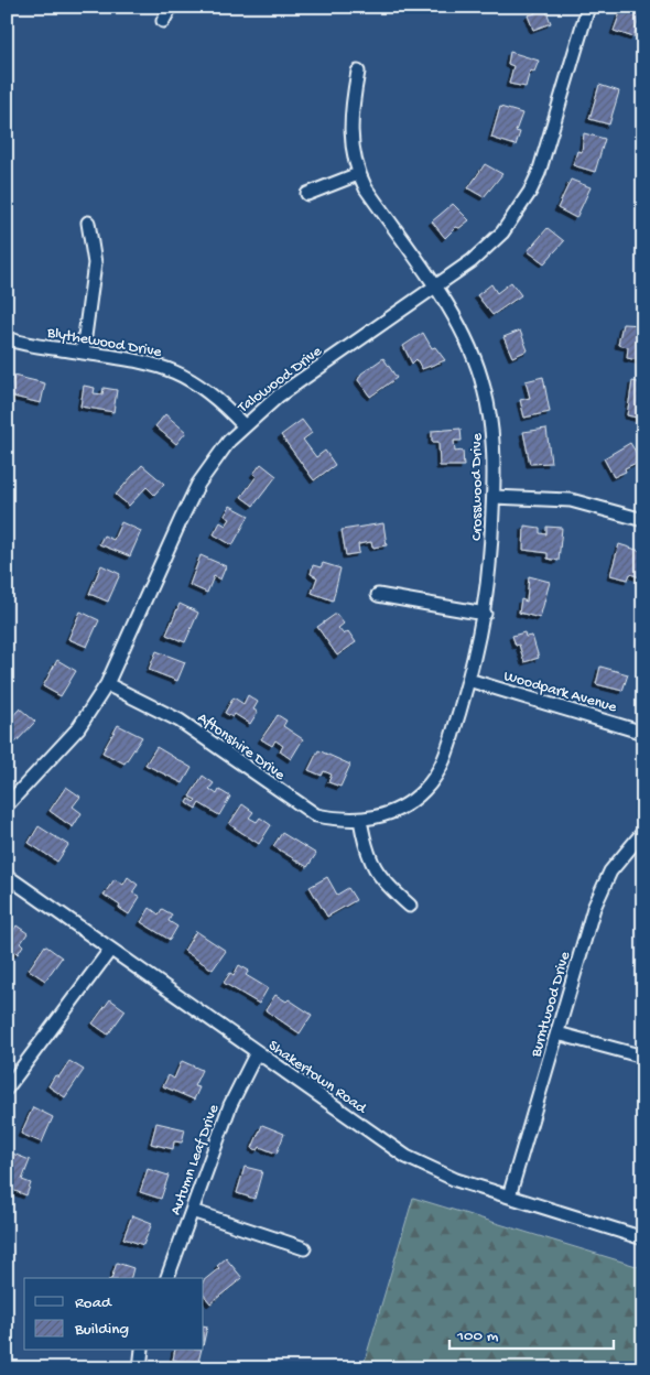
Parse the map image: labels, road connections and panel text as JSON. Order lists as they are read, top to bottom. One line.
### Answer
{"streets":{"street":["Blythewood Drive","Talowood Drive","Crosswood Drive","Woodpark Avenue","Aftonshire Drive","Burntwood Drive","Shakertown Road","Autumn Leaf Drive"]},"crossings":[["Blythewood Drive","Talowood Drive"],["Talowood Drive","Crosswood Drive"],["Talowood Drive","Aftonshire Drive"],["Crosswood Drive","Woodpark Avenue"],["Crosswood Drive","Aftonshire Drive"],["Burntwood Drive","Shakertown Road"],["Shakertown Road","Autumn Leaf Drive"]],"legend":["Road","Building"],"scale_bar":"100 m"}
